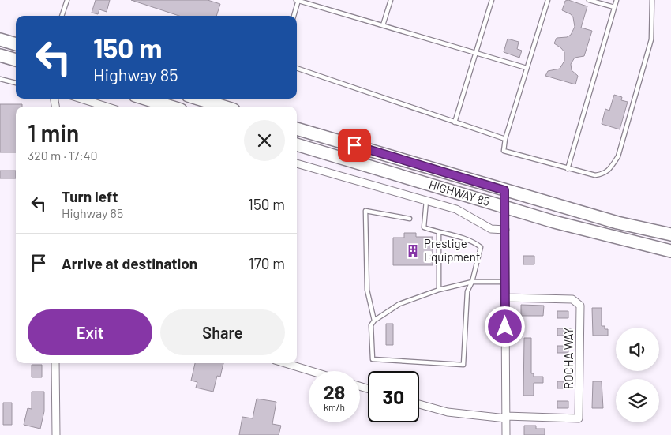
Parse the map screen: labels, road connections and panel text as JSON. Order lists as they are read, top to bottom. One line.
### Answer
{"streets":{"highway":["HIGHWAY 85"],"street":["ROCHA WAY"]},"places":{"building":["Prestige Equipment"]},"page":{"turn":["150 m","Highway 85"],"heading":["1 min","320 m · 17:40"],"list":[{"name":"Turn left","note":"Highway 85","value":"150 m"},{"name":"Arrive at destination","value":"170 m"}],"buttons":["Exit","Share"],"speed":"28 km/h","limit":"30"}}
